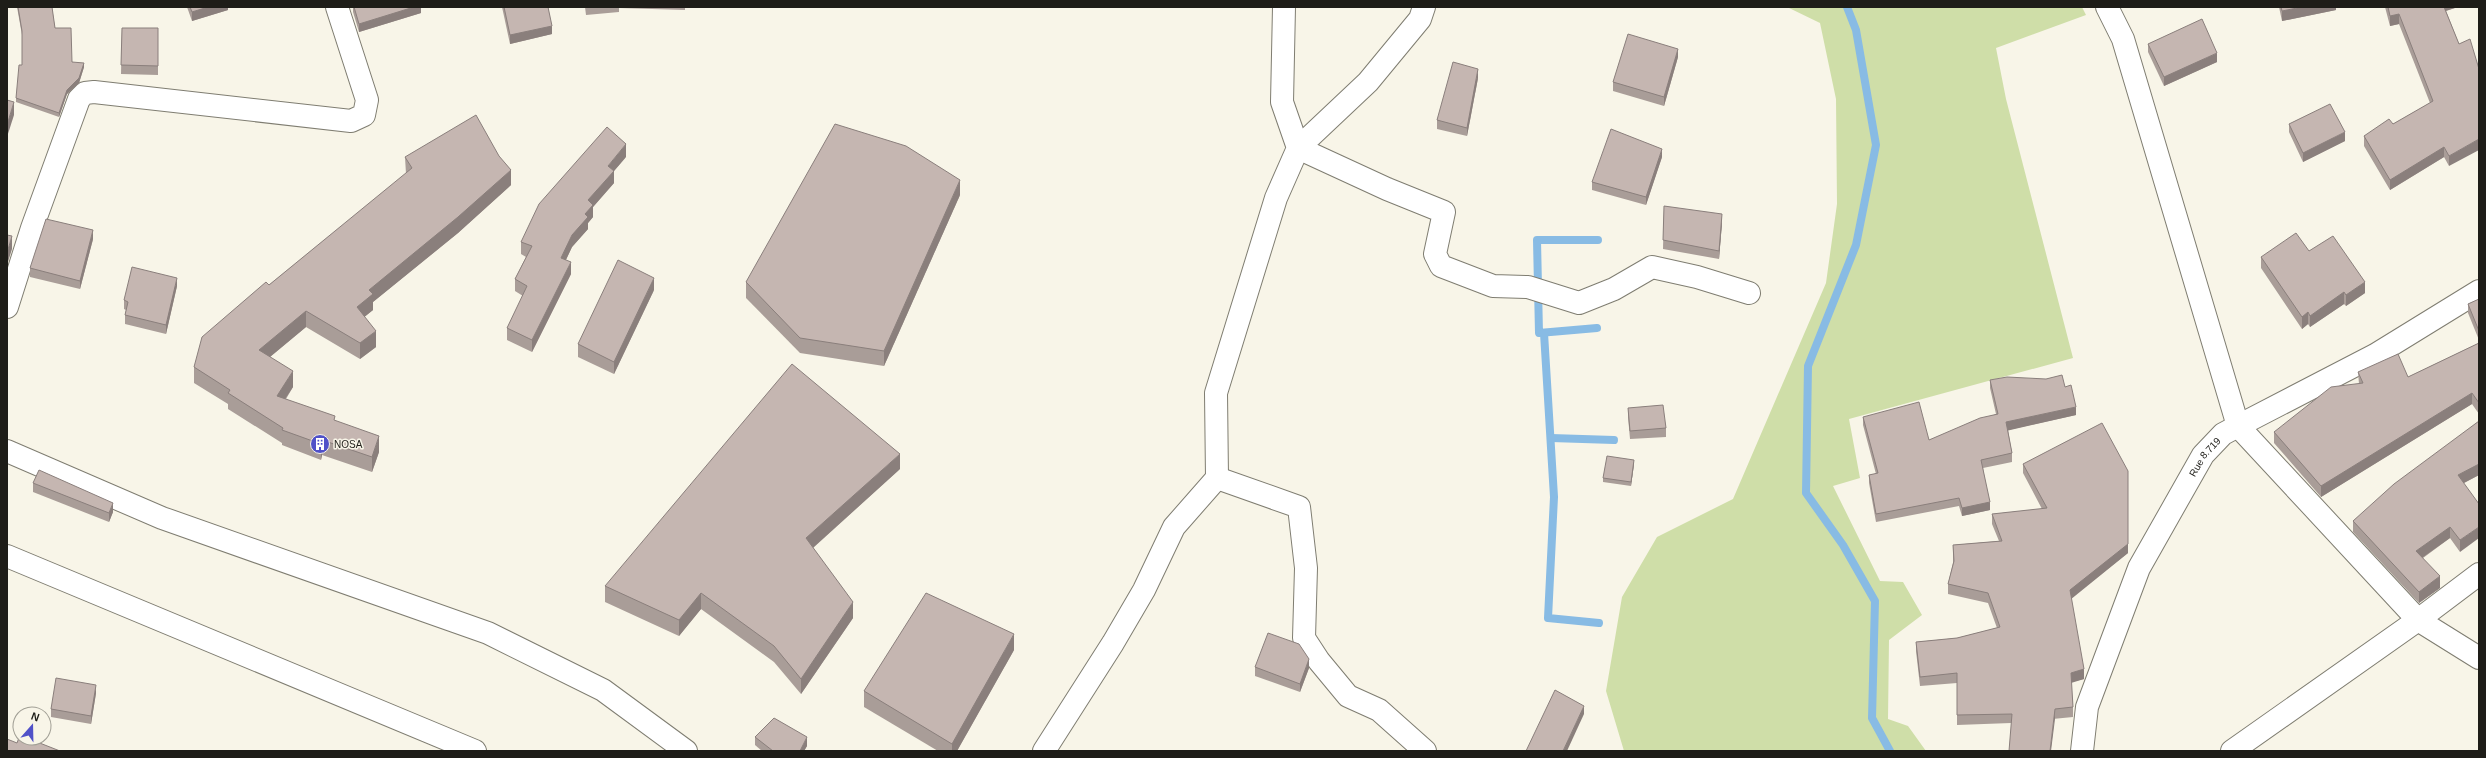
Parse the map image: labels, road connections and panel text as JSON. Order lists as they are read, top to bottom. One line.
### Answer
{"streets":{"main road":["Rue 8.719"]},"places":{"building":["NOSA"]},"north":"top"}
